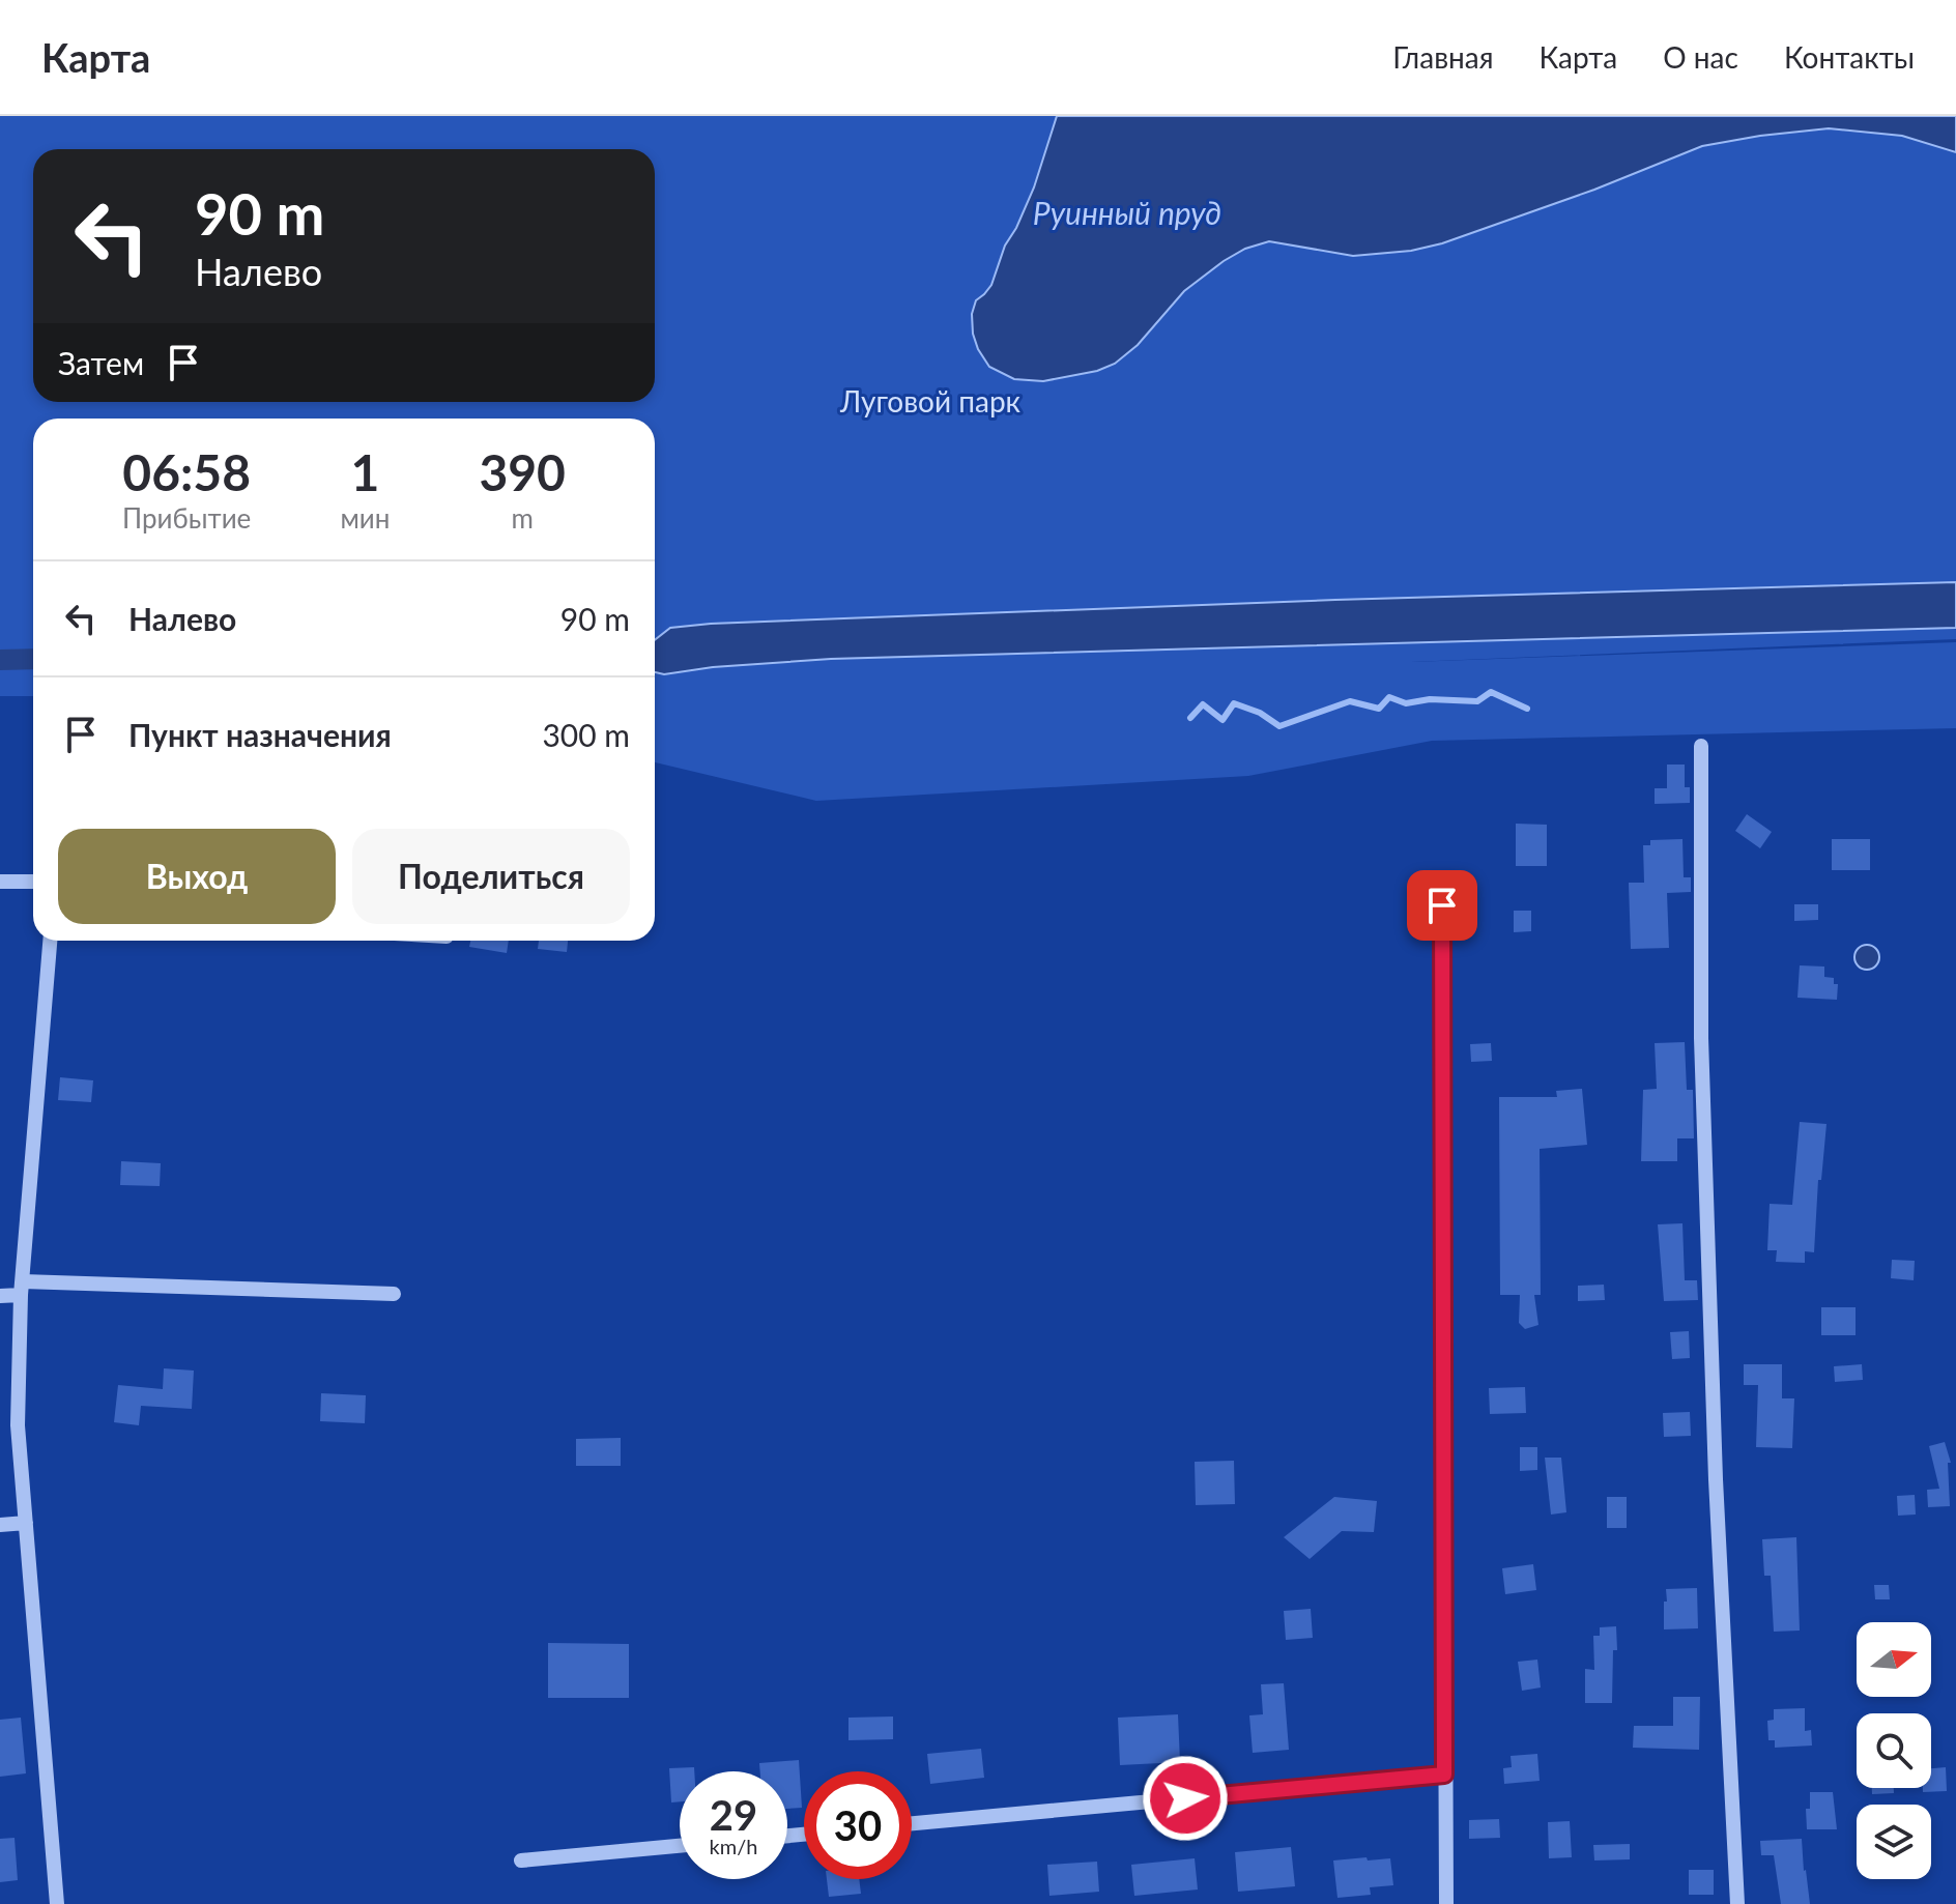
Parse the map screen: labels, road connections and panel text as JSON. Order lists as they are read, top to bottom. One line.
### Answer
{"water":["Руинный пруд"],"parks":["Луговой парк"],"north":"right","page":{"header":"Карта","nav":["Главная","Карта","О нас","Контакты"],"turn":["90 m","Налево"],"then":"Затем","eta":["06:58","Прибытие","1","мин","390","m"],"list":[{"name":"Налево","value":"90 m"},{"name":"Пункт назначения","value":"300 m"}],"buttons":["Выход","Поделиться"],"speed":"29 km/h","limit":"30"}}
